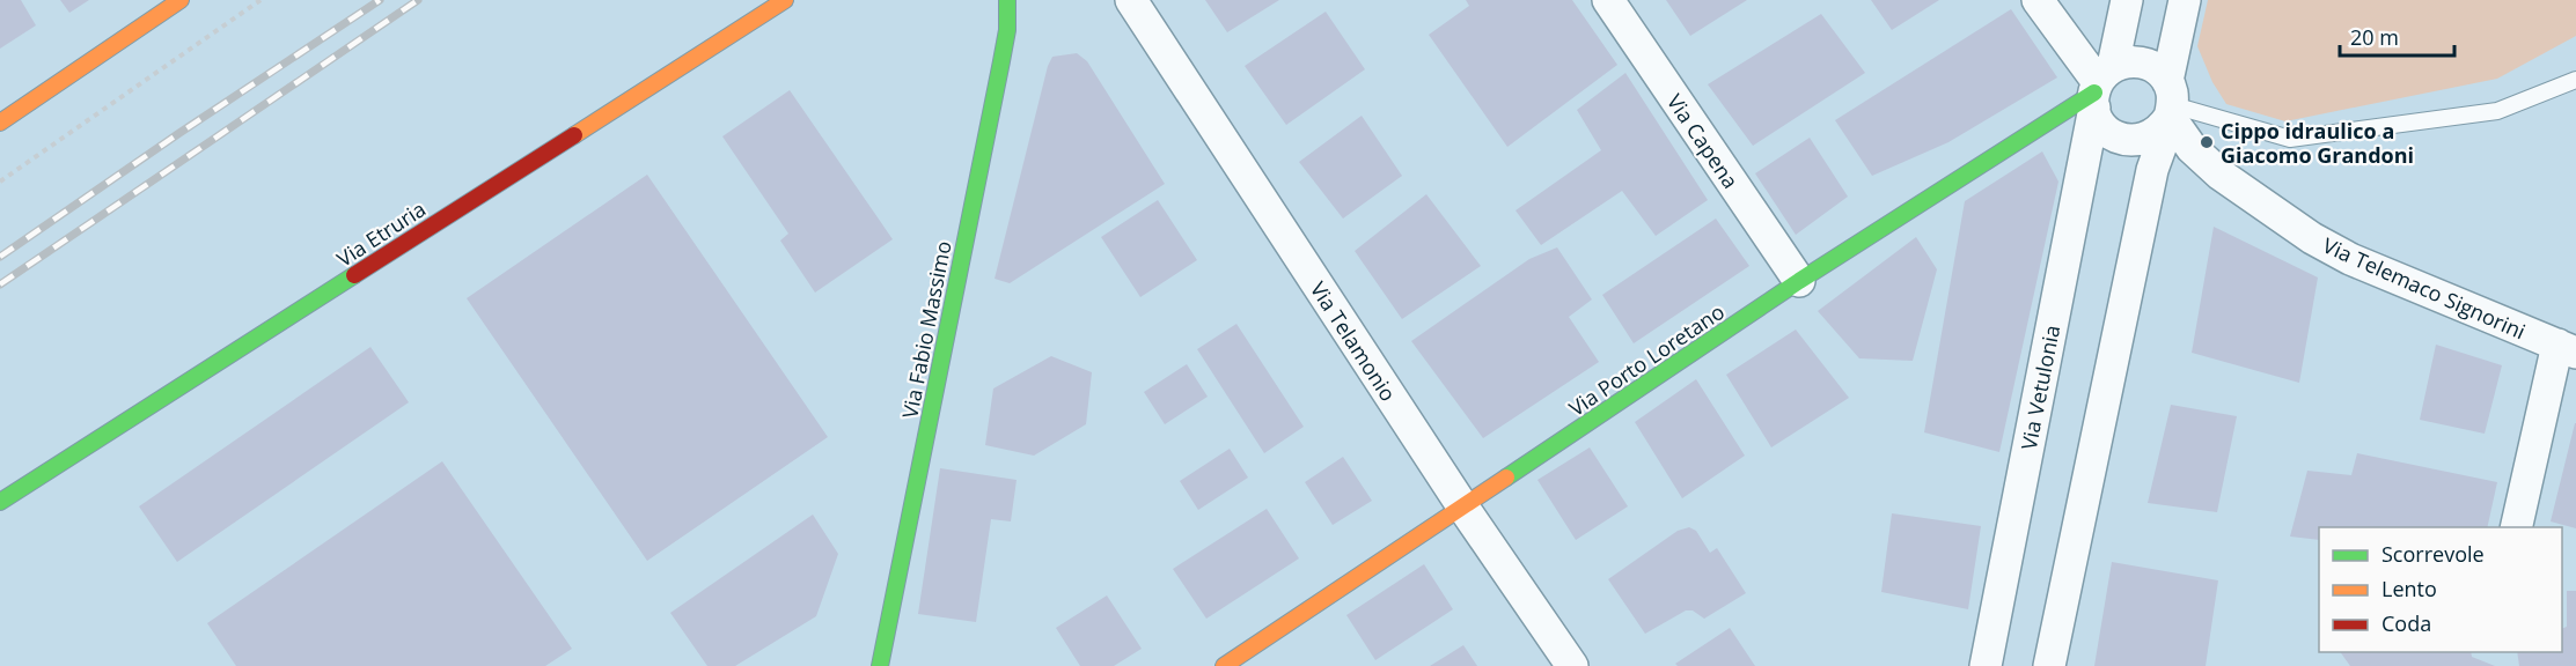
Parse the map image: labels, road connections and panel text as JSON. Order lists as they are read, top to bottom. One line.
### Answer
{"streets":{"street":["Via Capena","Via Etruria","Via Telemaco Signorini","Via Fabio Massimo","Via Telamonio","Via Porto Loretano","Via Vetulonia"]},"crossings":[["Via Capena","Via Porto Loretano"],["Via Telemaco Signorini","Via Porto Loretano"],["Via Telemaco Signorini","Via Vetulonia"],["Via Telamonio","Via Porto Loretano"],["Via Porto Loretano","Via Vetulonia"]],"places":["Cippo idraulico a Giacomo Grandoni"],"legend":["Scorrevole","Lento","Coda"],"scale_bar":"20 m"}
